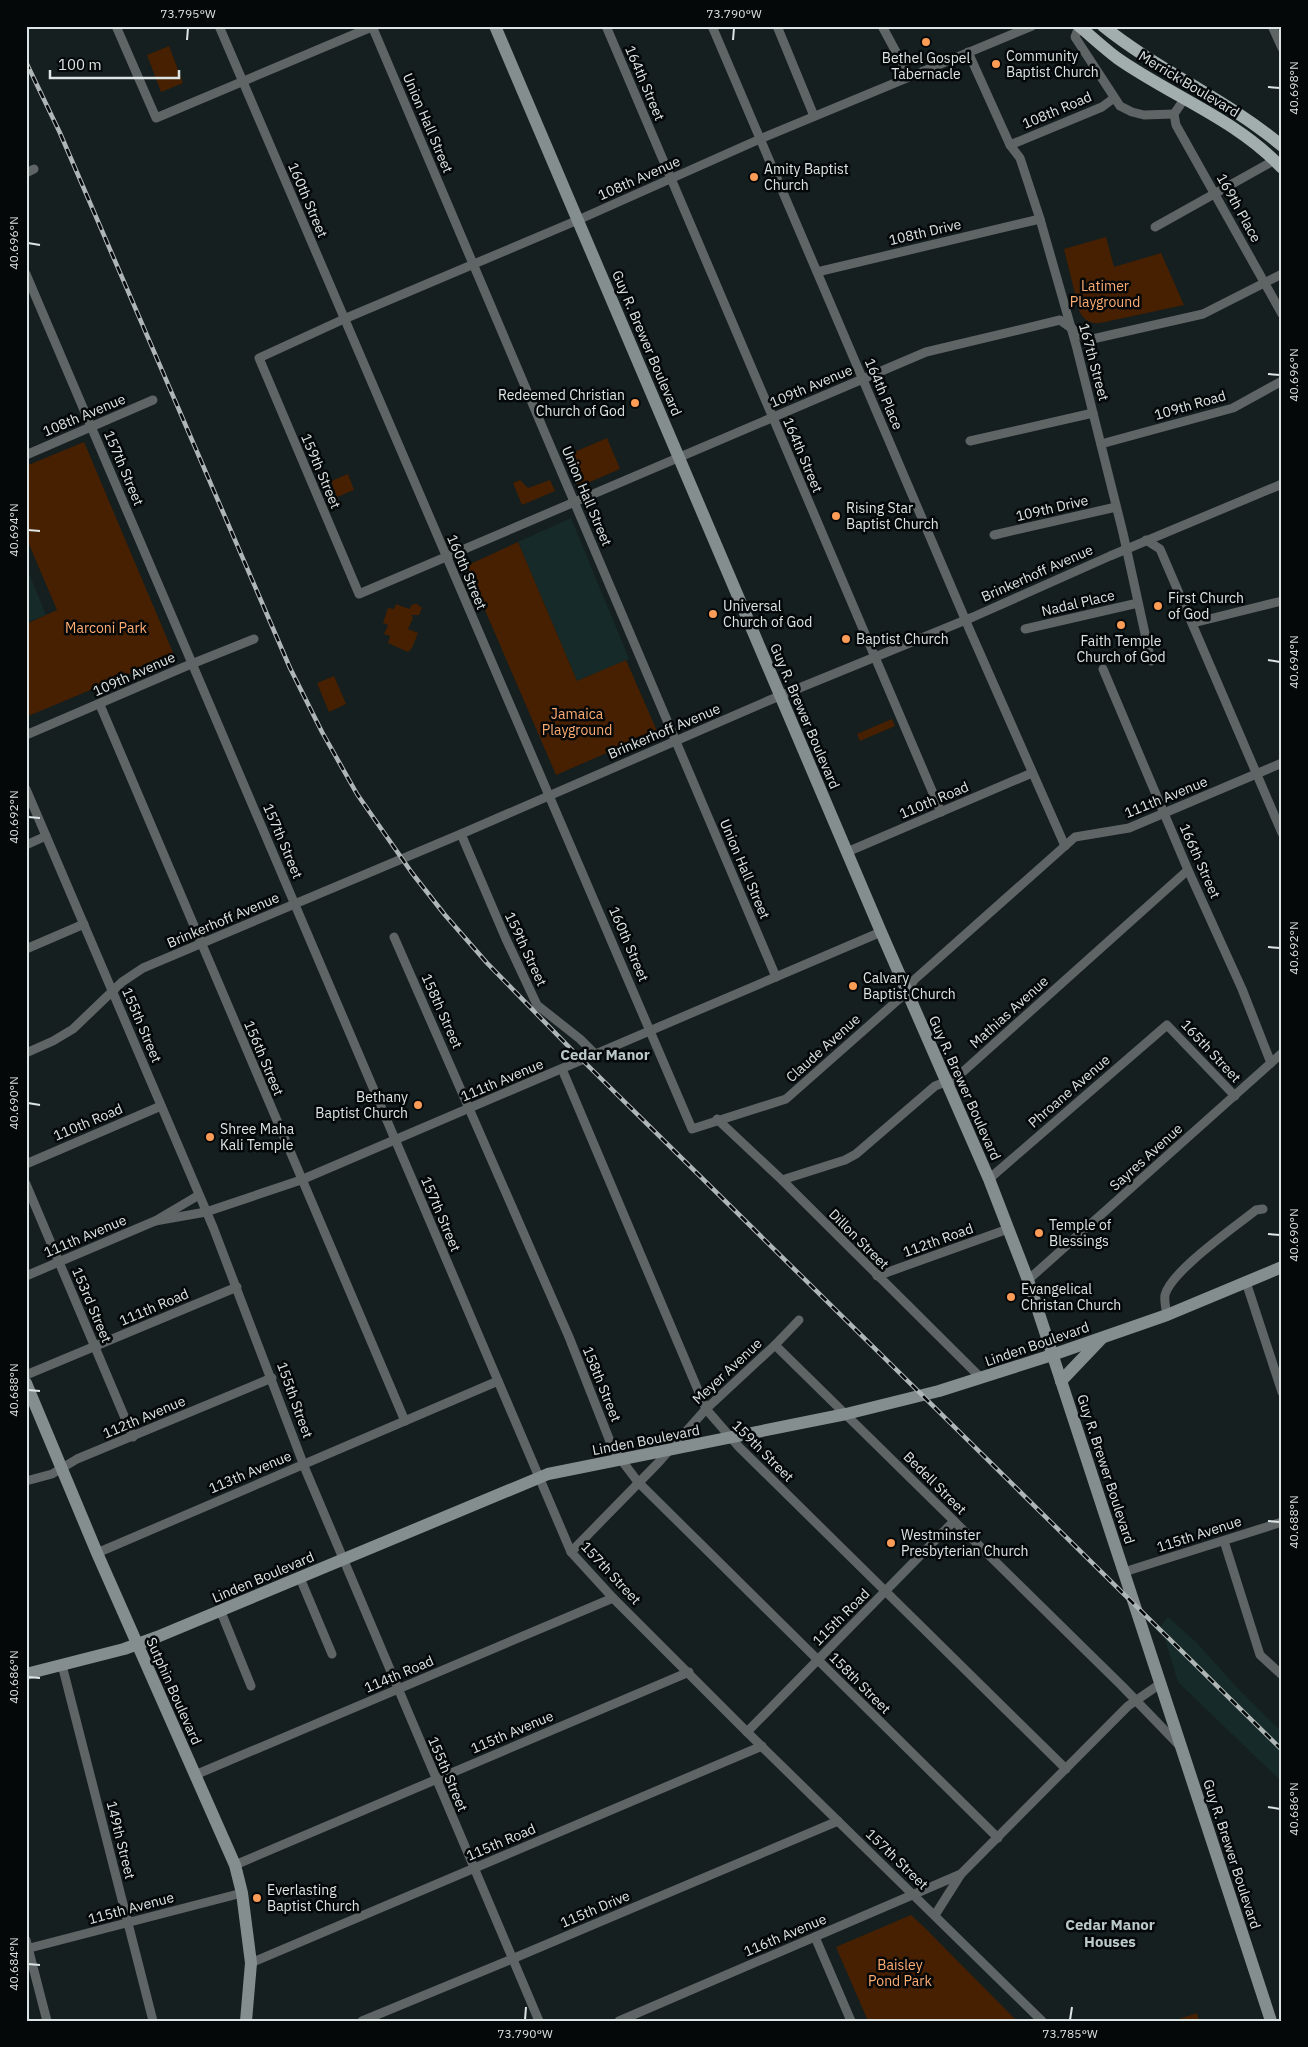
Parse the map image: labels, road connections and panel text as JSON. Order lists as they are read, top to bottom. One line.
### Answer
{"streets":{"main road":["Merrick Boulevard","Guy R. Brewer Boulevard","Linden Boulevard","Sutphin Boulevard"],"street":["164th Street","108th Road","Union Hall Street","108th Avenue","160th Street","169th Place","108th Drive","167th Street","109th Avenue","164th Place","109th Road","157th Street","159th Street","109th Drive","Brinkerhoff Avenue","Nadal Place","111th Avenue","110th Road","166th Street","158th Street","Mathias Avenue","155th Street","Claude Avenue","165th Street","156th Street","Phroane Avenue","Sayres Avenue","Dillon Street","112th Road","153rd Street","111th Road","Meyer Avenue","112th Avenue","113th Avenue","Bedell Street","115th Avenue","115th Road","114th Road","149th Street","115th Drive","116th Avenue"]},"crossings":[["164th Street","108th Avenue"],["164th Street","109th Avenue"],["164th Street","Brinkerhoff Avenue"],["164th Street","110th Road"],["108th Road","167th Street"],["Union Hall Street","108th Avenue"],["Union Hall Street","109th Avenue"],["Union Hall Street","Brinkerhoff Avenue"],["Union Hall Street","111th Avenue"],["108th Avenue","160th Street"],["108th Avenue","Guy R. Brewer Boulevard"],["108th Avenue","167th Street"],["108th Avenue","164th Place"],["108th Avenue","157th Street"],["108th Avenue","159th Street"],["160th Street","109th Avenue"],["160th Street","Brinkerhoff Avenue"],["160th Street","111th Avenue"],["160th Street","Claude Avenue"],["169th Place","109th Avenue"],["108th Drive","167th Street"],["108th Drive","164th Place"],["Guy R. Brewer Boulevard","109th Avenue"],["Guy R. Brewer Boulevard","Brinkerhoff Avenue"],["Guy R. Brewer Boulevard","111th Avenue"],["Guy R. Brewer Boulevard","110th Road"],["Guy R. Brewer Boulevard","Mathias Avenue"],["Guy R. Brewer Boulevard","Claude Avenue"],["Guy R. Brewer Boulevard","Phroane Avenue"],["Guy R. Brewer Boulevard","Sayres Avenue"],["Guy R. Brewer Boulevard","112th Road"],["Guy R. Brewer Boulevard","Linden Boulevard"],["Guy R. Brewer Boulevard","Bedell Street"],["Guy R. Brewer Boulevard","115th Avenue"],["Guy R. Brewer Boulevard","116th Avenue"],["167th Street","109th Avenue"],["167th Street","109th Road"],["167th Street","109th Drive"],["167th Street","Brinkerhoff Avenue"],["167th Street","Nadal Place"],["109th Avenue","164th Place"],["109th Avenue","157th Street"],["109th Avenue","159th Street"],["109th Avenue","156th Street"],["164th Place","Brinkerhoff Avenue"],["164th Place","111th Avenue"],["164th Place","110th Road"],["157th Street","Brinkerhoff Avenue"],["157th Street","111th Avenue"],["157th Street","Linden Boulevard"],["157th Street","Meyer Avenue"],["157th Street","113th Avenue"],["157th Street","115th Avenue"],["157th Street","115th Road"],["157th Street","114th Road"],["157th Street","115th Drive"],["157th Street","116th Avenue"],["159th Street","Brinkerhoff Avenue"],["159th Street","111th Avenue"],["159th Street","Linden Boulevard"],["159th Street","Meyer Avenue"],["159th Street","115th Road"],["159th Street","116th Avenue"],["Brinkerhoff Avenue","155th Street"],["Brinkerhoff Avenue","156th Street"],["111th Avenue","166th Street"],["111th Avenue","158th Street"],["111th Avenue","155th Street"],["111th Avenue","Claude Avenue"],["111th Avenue","156th Street"],["111th Avenue","153rd Street"],["110th Road","155th Street"],["166th Street","Mathias Avenue"],["166th Street","Sayres Avenue"],["158th Street","Linden Boulevard"],["158th Street","Meyer Avenue"],["158th Street","115th Road"],["158th Street","116th Avenue"],["Mathias Avenue","Dillon Street"],["155th Street","111th Road"],["155th Street","Linden Boulevard"],["155th Street","112th Avenue"],["155th Street","113th Avenue"],["155th Street","115th Avenue"],["155th Street","115th Road"],["155th Street","114th Road"],["155th Street","115th Drive"],["Claude Avenue","Dillon Street"],["165th Street","Phroane Avenue"],["165th Street","Sayres Avenue"],["156th Street","113th Avenue"],["Dillon Street","112th Road"],["Dillon Street","Linden Boulevard"],["153rd Street","111th Road"],["153rd Street","112th Avenue"],["Linden Boulevard","Meyer Avenue"],["Linden Boulevard","Bedell Street"],["Linden Boulevard","Sutphin Boulevard"],["Linden Boulevard","149th Street"],["Meyer Avenue","Bedell Street"],["112th Avenue","Sutphin Boulevard"],["113th Avenue","Sutphin Boulevard"],["Bedell Street","115th Road"],["Bedell Street","116th Avenue"],["115th Avenue","Sutphin Boulevard"],["115th Avenue","149th Street"],["115th Road","Sutphin Boulevard"],["114th Road","Sutphin Boulevard"]],"districts":["Cedar Manor","Cedar Manor Houses"],"parks":["Latimer Playground","Marconi Park","Jamaica Playground","Baisley Pond Park"],"places":["Bethel Gospel Tabernacle","Community Baptist Church","Amity Baptist Church","Redeemed Christian Church of God","Rising Star Baptist Church","First Church of God","Universal Church of God","Faith Temple Church of God","Baptist Church","Calvary Baptist Church","Bethany Baptist Church","Shree Maha Kali Temple","Temple of Blessings","Evangelical Christan Church","Westminster Presbyterian Church","Everlasting Baptist Church"],"scale_bar":"100 m","coordinates":["73.795°W","73.790°W","40.698°N","40.696°N","40.694°N","40.692°N","40.690°N","40.688°N","40.686°N","40.684°N","73.785°W"]}
